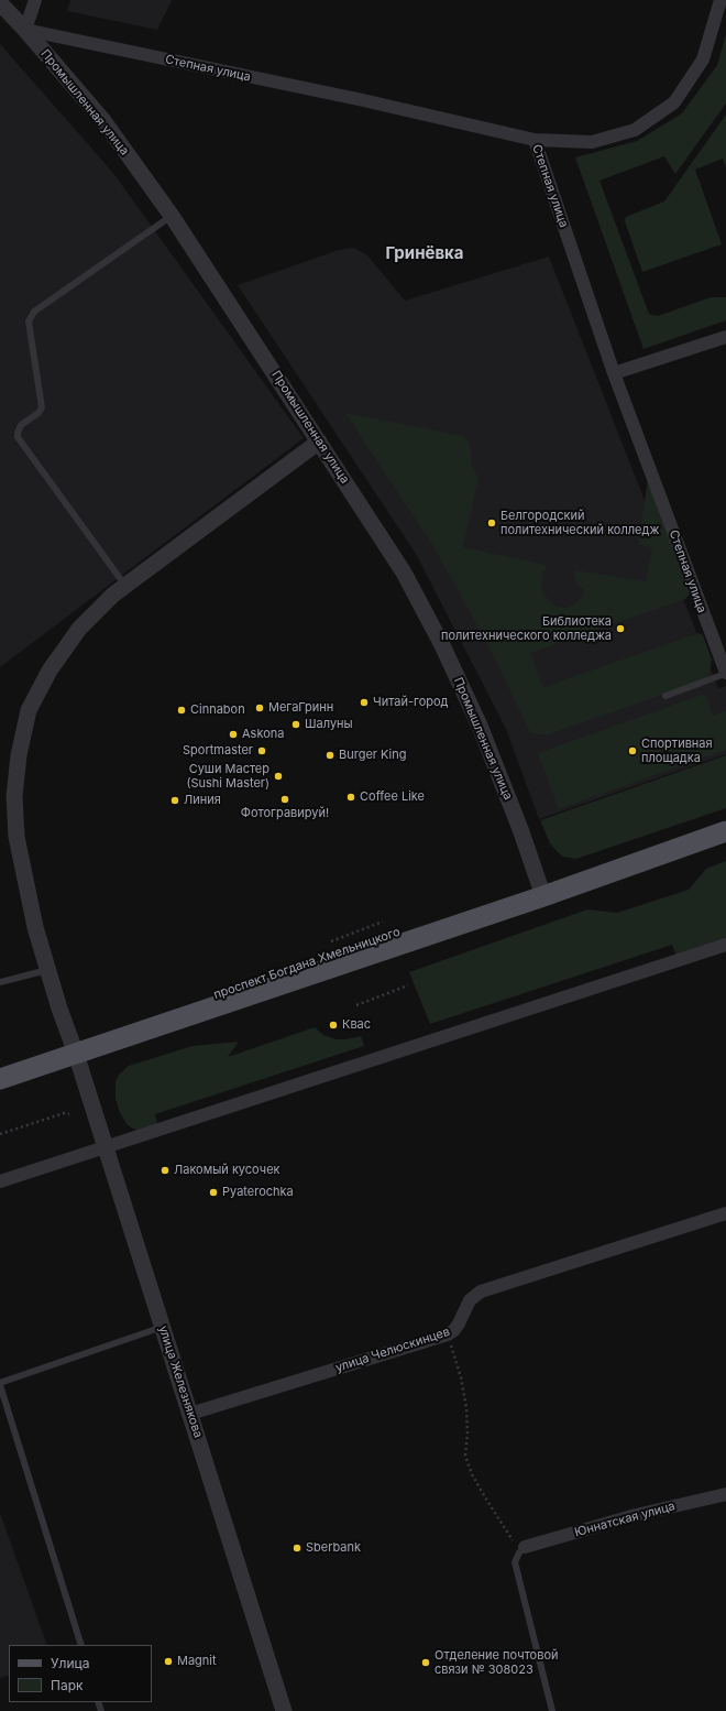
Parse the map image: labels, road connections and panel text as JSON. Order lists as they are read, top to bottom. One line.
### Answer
{"streets":{"main road":["проспект Богдана Хмельницкого"],"street":["Степная улица","Промышленная улица","улица Челюскинцев","улица Железнякова","Юннатская улица"]},"crossings":[["Степная улица","Промышленная улица"],["Промышленная улица","проспект Богдана Хмельницкого"],["Промышленная улица","улица Железнякова"],["проспект Богдана Хмельницкого","улица Железнякова"],["улица Челюскинцев","улица Железнякова"]],"districts":["Гринёвка"],"places":["Белгородский политехнический колледж","Библиотека политехнического колледжа","Читай-город","МегаГринн","Cinnabon","Шалуны","Askona","Sportmaster","Спортивная площадка","Burger King","Суши Мастер (Sushi Master)","Coffee Like","Фотогравируй!","Линия","Квас","Лакомый кусочек","Pyaterochka","Sberbank","Magnit","Отделение почтовой связи № 308023"],"legend":["Улица","Парк"]}
